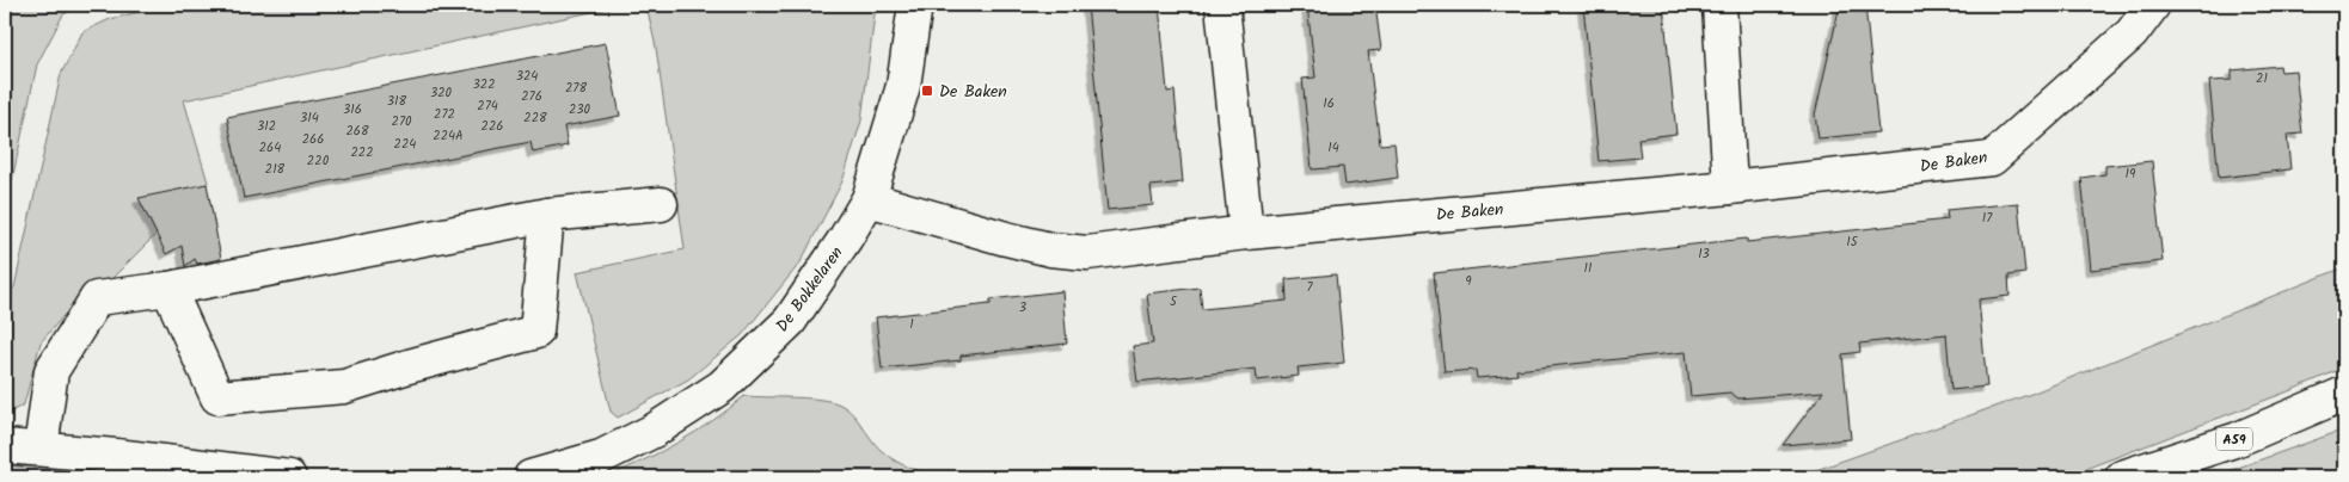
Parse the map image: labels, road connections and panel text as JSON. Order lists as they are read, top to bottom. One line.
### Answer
{"streets":{"main road":["De Baken","De Bokkelaren","A59"]},"crossings":[["De Baken","De Bokkelaren"]],"places":{"transit":["De Baken"]},"house_numbers":["324","21","322","278","320","276","318","16","274","316","230","272","314","228","270","312","226","268","224A","266","224","264","14","222","220","218","19","17","15","13","11","9","7","5","3","1"]}
